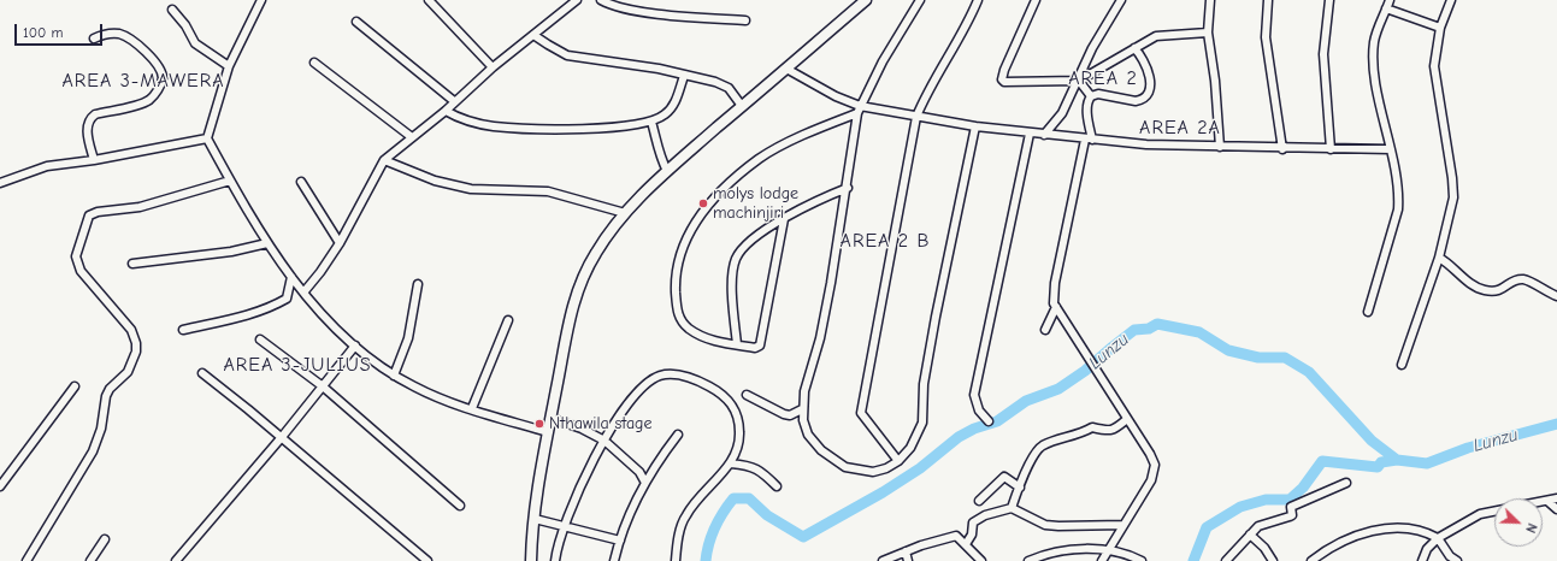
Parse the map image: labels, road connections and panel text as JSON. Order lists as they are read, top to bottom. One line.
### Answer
{"districts":["AREA 2","AREA 3-MAWERA","AREA 2A","AREA 2 B","AREA 3-JULIUS"],"water":["Lunzu"],"places":["molys lodge machinjiri","Nthawila stage"],"scale_bar":"100 m","north":"bottom right"}
